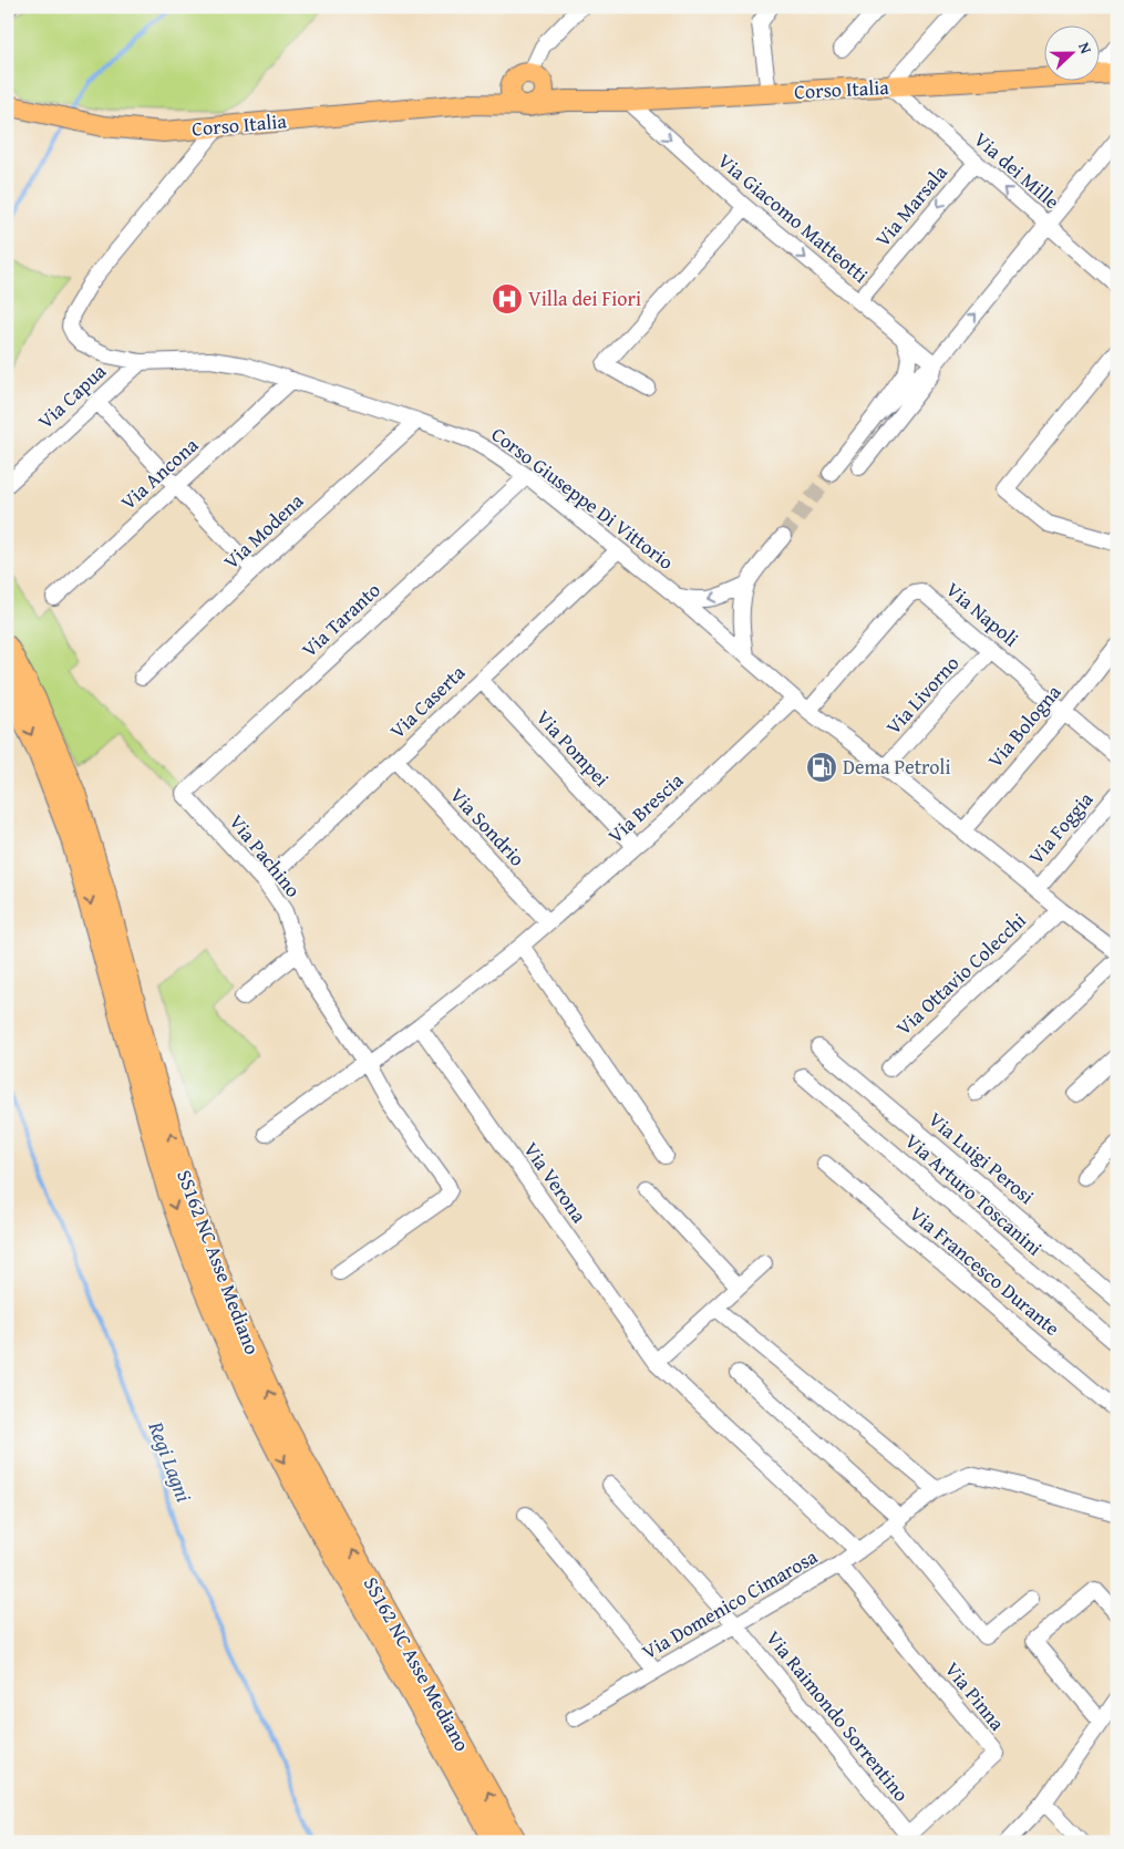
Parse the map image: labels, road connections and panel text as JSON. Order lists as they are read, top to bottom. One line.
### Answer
{"streets":{"highway":["SS162 NC Asse Mediano"],"main road":["Corso Italia"],"street":["Via dei Mille","Via Marsala","Via Giacomo Matteotti","Via Capua","Via Ancona","Corso Giuseppe Di Vittorio","Via Modena","Via Napoli","Via Taranto","Via Livorno","Via Caserta","Via Bologna","Via Pompei","Via Brescia","Via Sondrio","Via Foggia","Via Pachino","Via Ottavio Colecchi","Via Luigi Perosi","Via Verona","Via Arturo Toscanini","Via Francesco Durante","Via Domenico Cimarosa","Via Pinna","Via Raimondo Sorrentino"]},"crossings":[["Corso Italia","Via dei Mille"],["Corso Italia","Via Giacomo Matteotti"],["Corso Italia","Corso Giuseppe Di Vittorio"],["Via dei Mille","Via Marsala"],["Via Marsala","Via Giacomo Matteotti"],["Via Capua","Corso Giuseppe Di Vittorio"],["Via Ancona","Corso Giuseppe Di Vittorio"],["Corso Giuseppe Di Vittorio","Via Modena"],["Corso Giuseppe Di Vittorio","Via Napoli"],["Corso Giuseppe Di Vittorio","Via Taranto"],["Corso Giuseppe Di Vittorio","Via Livorno"],["Corso Giuseppe Di Vittorio","Via Caserta"],["Corso Giuseppe Di Vittorio","Via Bologna"],["Corso Giuseppe Di Vittorio","Via Brescia"],["Corso Giuseppe Di Vittorio","Via Foggia"],["Corso Giuseppe Di Vittorio","Via Ottavio Colecchi"],["Via Napoli","Via Livorno"],["Via Napoli","Via Bologna"],["Via Taranto","Via Pachino"],["Via Caserta","Via Pompei"],["Via Caserta","Via Sondrio"],["Via Caserta","Via Pachino"],["Via Pompei","Via Brescia"],["Via Brescia","Via Sondrio"],["Via Brescia","Via Pachino"],["Via Brescia","Via Verona"],["Via Verona","Via Domenico Cimarosa"],["Via Domenico Cimarosa","Via Pinna"],["Via Domenico Cimarosa","Via Raimondo Sorrentino"],["Via Pinna","Via Raimondo Sorrentino"]],"one_way":["Via Giacomo Matteotti"],"water":["Regi Lagni"],"places":{"hospital":["Villa dei Fiori"],"fuel station":["Dema Petroli"]},"north":"right"}
